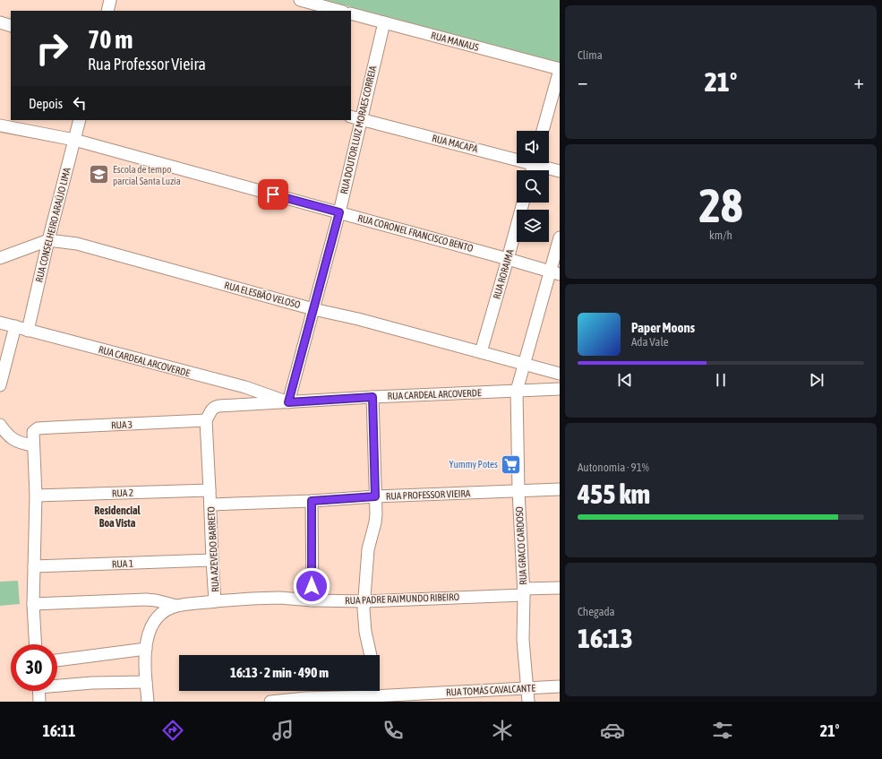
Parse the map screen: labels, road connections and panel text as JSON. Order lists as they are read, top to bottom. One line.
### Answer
{"streets":{"street":["RUA MANAUS","RUA DOUTOR LUIZ MORAES CORREIA","RUA MACAPÁ","RUA CONSELHEIRO ARAÚJO LIMA","RUA CORONEL FRANCISCO BENTO","RUA RORAIMA","RUA ELESBÃO VELOSO","RUA CARDEAL ARCOVERDE","RUA 3","RUA 2","RUA PROFESSOR VIEIRA","RUA GRACO CARDOSO","RUA AZEVEDO BARRETO","RUA 1","RUA PADRE RAIMUNDO RIBEIRO","RUA TOMÁS CAVALCANTE"]},"crossings":[["RUA MANAUS","RUA DOUTOR LUIZ MORAES CORREIA"],["RUA DOUTOR LUIZ MORAES CORREIA","RUA MACAPÁ"],["RUA DOUTOR LUIZ MORAES CORREIA","RUA CORONEL FRANCISCO BENTO"],["RUA DOUTOR LUIZ MORAES CORREIA","RUA ELESBÃO VELOSO"],["RUA DOUTOR LUIZ MORAES CORREIA","RUA CARDEAL ARCOVERDE"],["RUA CONSELHEIRO ARAÚJO LIMA","RUA CORONEL FRANCISCO BENTO"],["RUA CONSELHEIRO ARAÚJO LIMA","RUA ELESBÃO VELOSO"],["RUA CONSELHEIRO ARAÚJO LIMA","RUA CARDEAL ARCOVERDE"],["RUA CORONEL FRANCISCO BENTO","RUA RORAIMA"],["RUA CORONEL FRANCISCO BENTO","RUA GRACO CARDOSO"],["RUA RORAIMA","RUA ELESBÃO VELOSO"],["RUA ELESBÃO VELOSO","RUA GRACO CARDOSO"],["RUA CARDEAL ARCOVERDE","RUA 3"],["RUA CARDEAL ARCOVERDE","RUA GRACO CARDOSO"],["RUA CARDEAL ARCOVERDE","RUA AZEVEDO BARRETO"],["RUA 3","RUA AZEVEDO BARRETO"],["RUA 2","RUA AZEVEDO BARRETO"],["RUA PROFESSOR VIEIRA","RUA GRACO CARDOSO"],["RUA PROFESSOR VIEIRA","RUA AZEVEDO BARRETO"],["RUA GRACO CARDOSO","RUA PADRE RAIMUNDO RIBEIRO"],["RUA GRACO CARDOSO","RUA TOMÁS CAVALCANTE"],["RUA AZEVEDO BARRETO","RUA 1"],["RUA AZEVEDO BARRETO","RUA PADRE RAIMUNDO RIBEIRO"]],"districts":["Residencial Boa Vista"],"places":{"school or university":["Escola de tempo parcial Santa Luzia"],"supermarket":["Yummy Potes"]},"page":{"tile":["Clima",["28","km/h"],["Autonomia · 91%","455 km"],["Chegada","16:13"]],"turn":["70 m","Rua Professor Vieira"],"heat":["−","21°","+"],"then":"Depois","song":["Paper Moons","Ada Vale"],"limit":"30","trip":"16:13 · 2 min · 490 m","tabs":["16:11","21°"]}}
